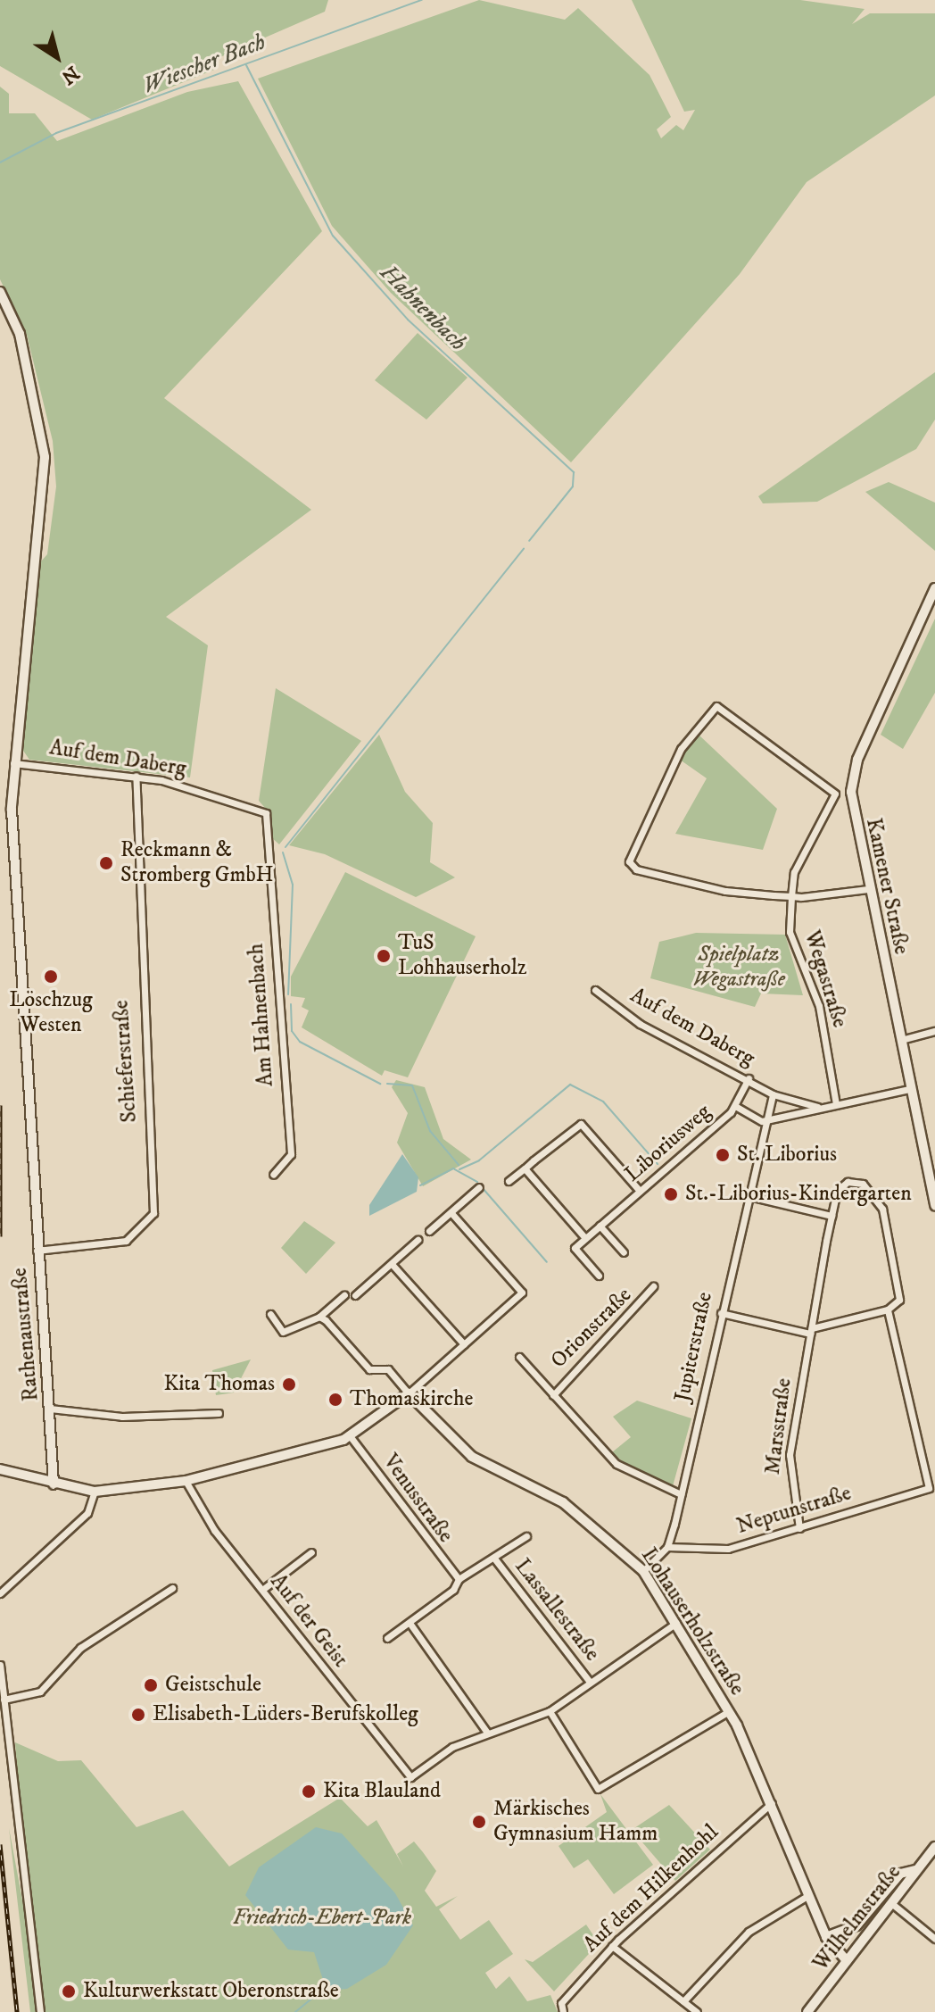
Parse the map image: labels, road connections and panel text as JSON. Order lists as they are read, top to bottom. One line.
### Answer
{"streets":{"street":["Auf dem Daberg","Kamener Straße","Wegastraße","Am Hahnenbach","Schieferstraße","Liboriusweg","Orionstraße","Rathenaustraße","Jupiterstraße","Marsstraße","Venusstraße","Neptunstraße","Lassallestraße","Auf der Geist","Lohauserholzstraße","Auf dem Hilkenhohl","Wilhelmstraße"]},"crossings":[["Auf dem Daberg","Kamener Straße"],["Auf dem Daberg","Wegastraße"],["Auf dem Daberg","Am Hahnenbach"],["Auf dem Daberg","Schieferstraße"],["Auf dem Daberg","Liboriusweg"],["Auf dem Daberg","Rathenaustraße"],["Auf dem Daberg","Jupiterstraße"],["Schieferstraße","Rathenaustraße"],["Orionstraße","Jupiterstraße"],["Jupiterstraße","Neptunstraße"],["Marsstraße","Neptunstraße"],["Lohauserholzstraße","Auf dem Hilkenhohl"],["Lohauserholzstraße","Wilhelmstraße"]],"water":["Wiescher Bach","Hahnenbach"],"parks":["Spielplatz Wegastraße","Friedrich-Ebert-Park"],"places":["Reckmann & Stromberg GmbH","TuS Lohhauserholz","Löschzug Westen","St. Liborius","St.-Liborius-Kindergarten","Kita Thomas","Thomaskirche","Geistschule","Elisabeth-Lüders-Berufskolleg","Kita Blauland","Märkisches Gymnasium Hamm","Kulturwerkstatt Oberonstraße"],"north":"bottom right"}
